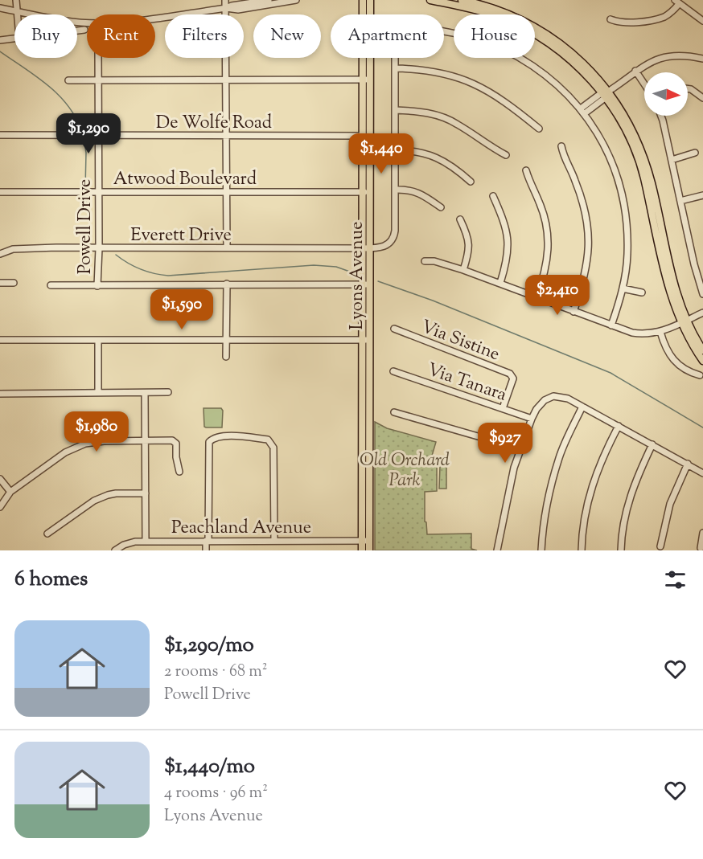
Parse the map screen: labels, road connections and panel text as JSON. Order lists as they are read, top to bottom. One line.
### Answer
{"streets":{"main road":["Lyons Avenue"],"street":["De Wolfe Road","Atwood Boulevard","Powell Drive","Everett Drive","Via Sistine","Via Tanara","Peachland Avenue"]},"crossings":[["De Wolfe Road","Powell Drive"],["De Wolfe Road","Lyons Avenue"],["Atwood Boulevard","Powell Drive"],["Atwood Boulevard","Lyons Avenue"],["Powell Drive","Everett Drive"],["Everett Drive","Lyons Avenue"],["Lyons Avenue","Peachland Avenue"],["Via Sistine","Via Tanara"]],"parks":["Old Orchard Park"],"north":"right","page":{"chip":["Buy","Rent","Filters","New","Apartment","House"],"price":["$1,290","$1,440","$2,410","$1,590","$1,980","$927"],"heading":"6 homes","list":[{"name":"$1,290/mo","note":"2 rooms · 68 m² · Powell Drive"},{"name":"$1,440/mo","note":"4 rooms · 96 m² · Lyons Avenue"}]}}
